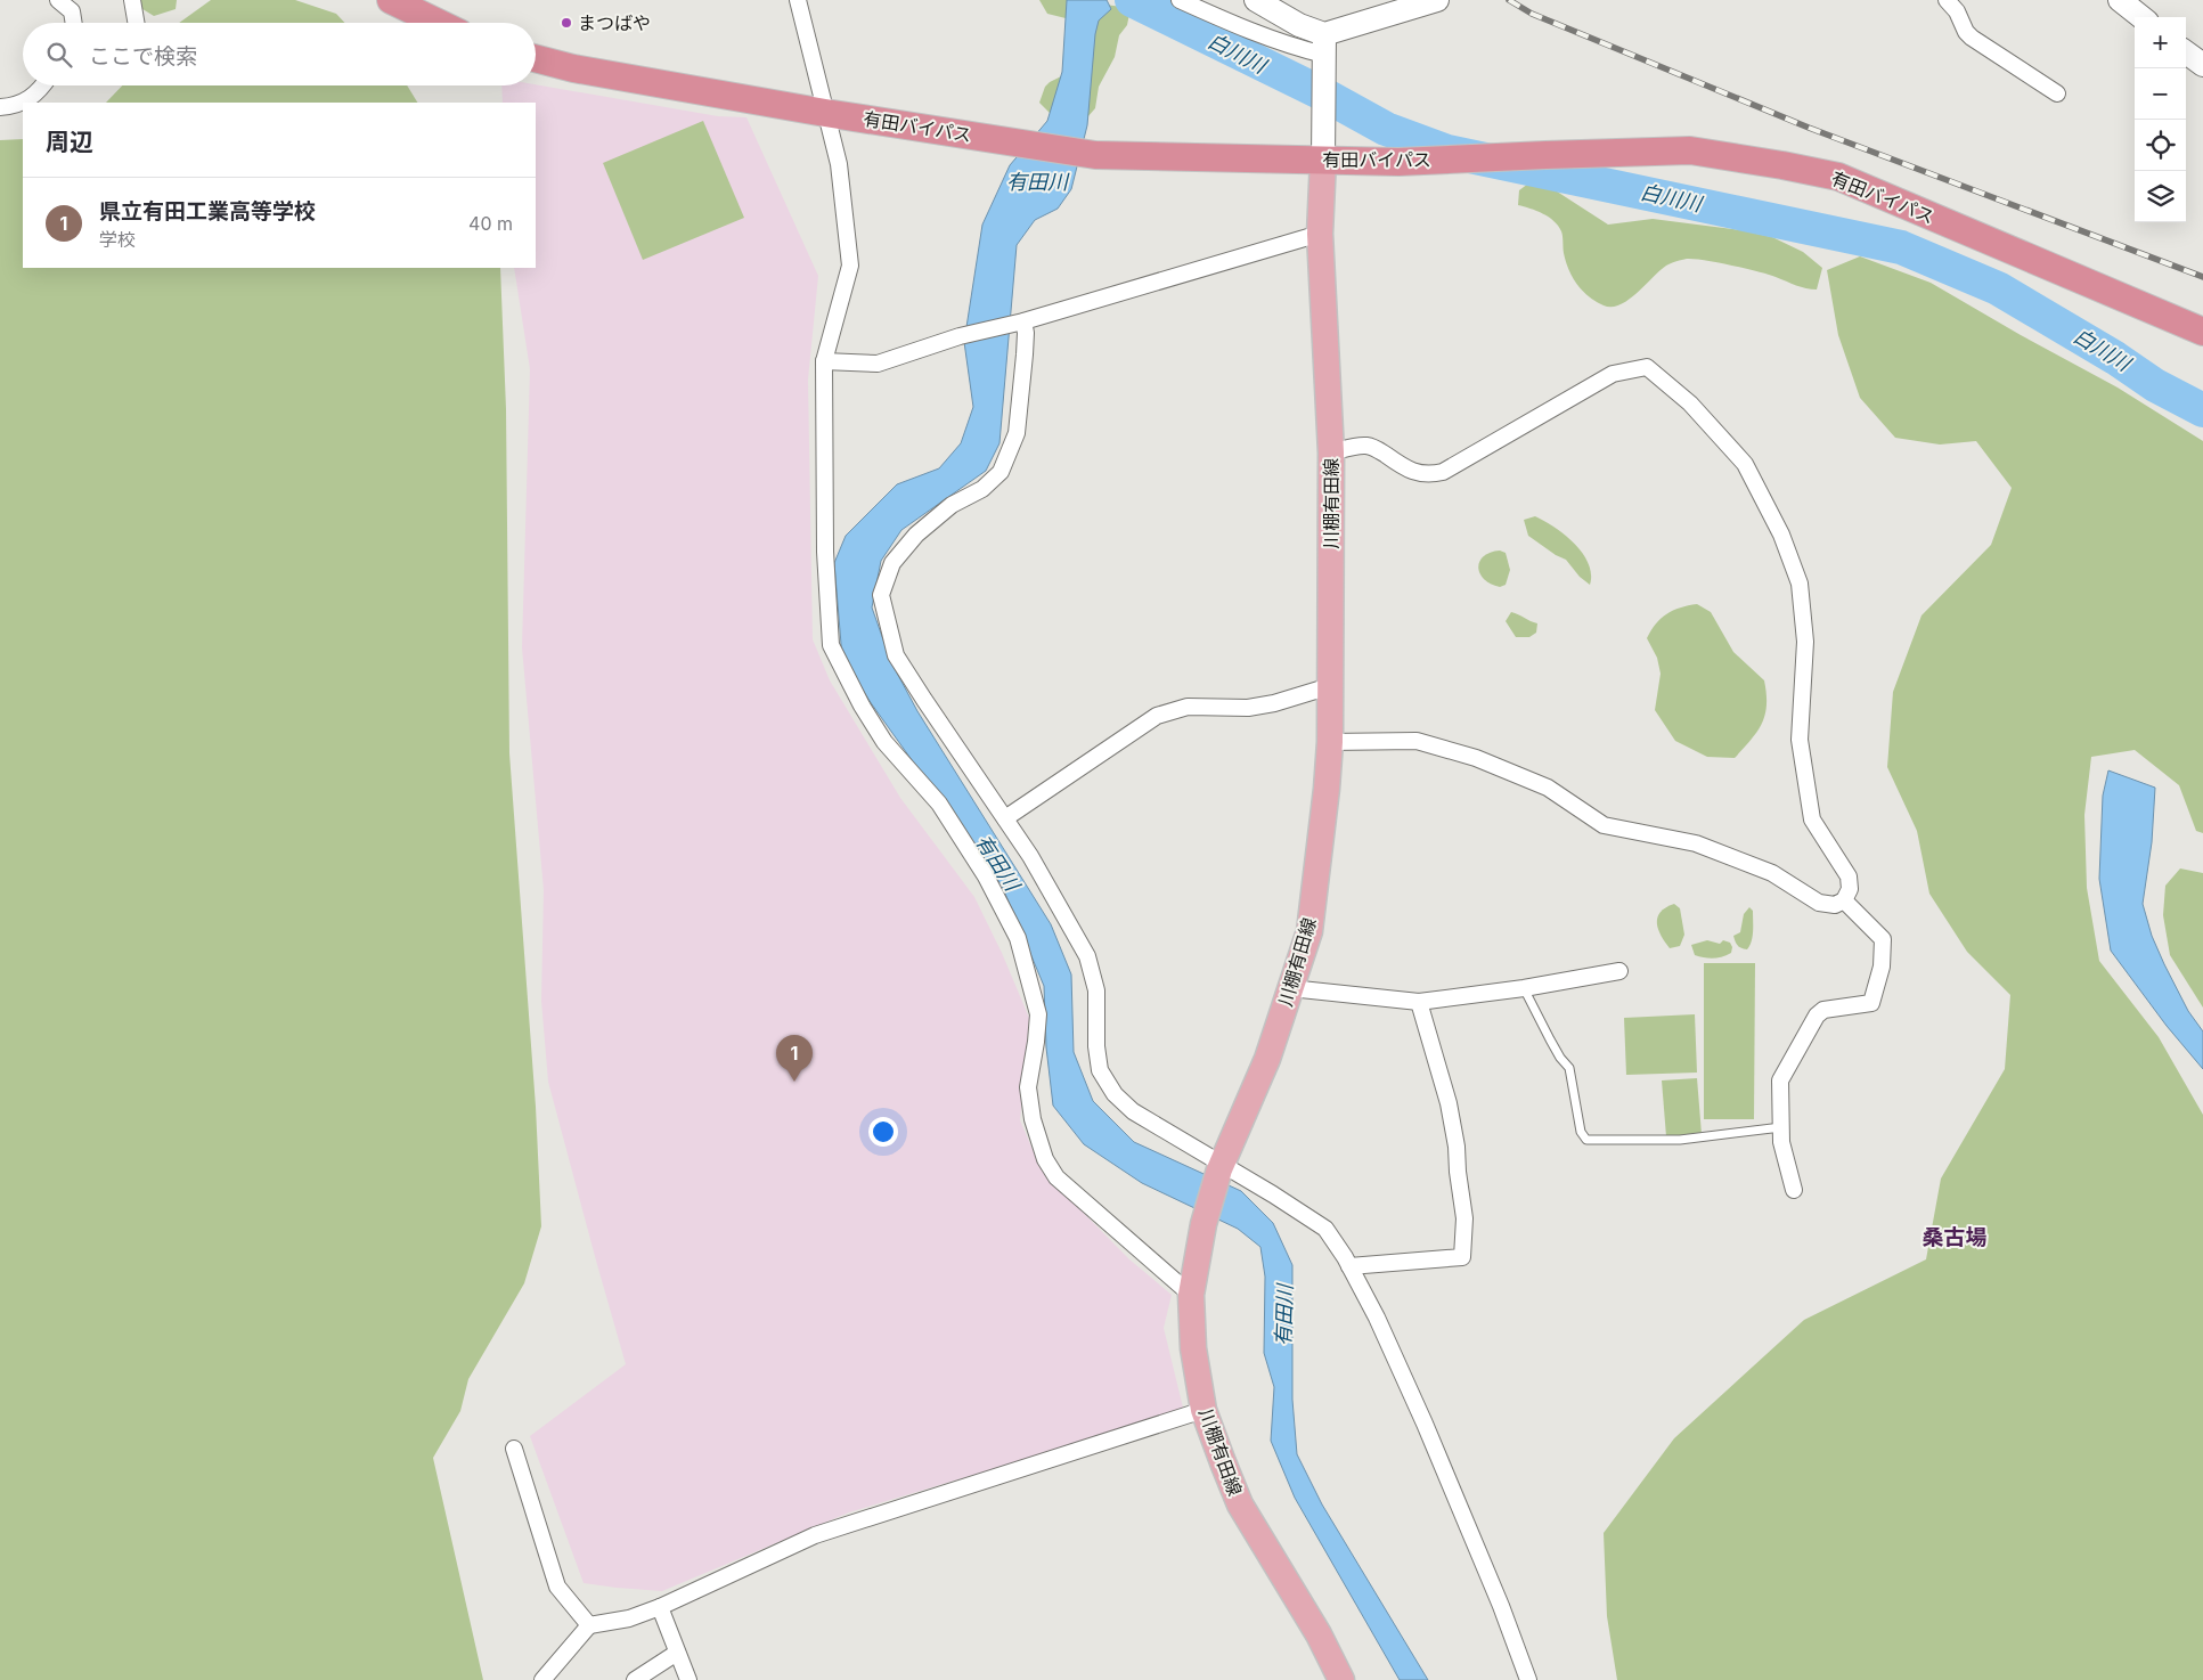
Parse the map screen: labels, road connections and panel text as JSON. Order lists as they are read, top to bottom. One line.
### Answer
{"streets":{"highway":["有田バイパス"],"main road":["川棚有田線"]},"crossings":[["有田バイパス","川棚有田線"]],"districts":["桑古場"],"water":["白川川","有田川"],"places":["まつばや"],"page":{"map_buttons":["+","−"],"search":"ここで検索","heading":"周辺","list":[{"mark":"1","name":"県立有田工業高等学校","note":"学校","value":"40 m"}],"pins":"1"}}
